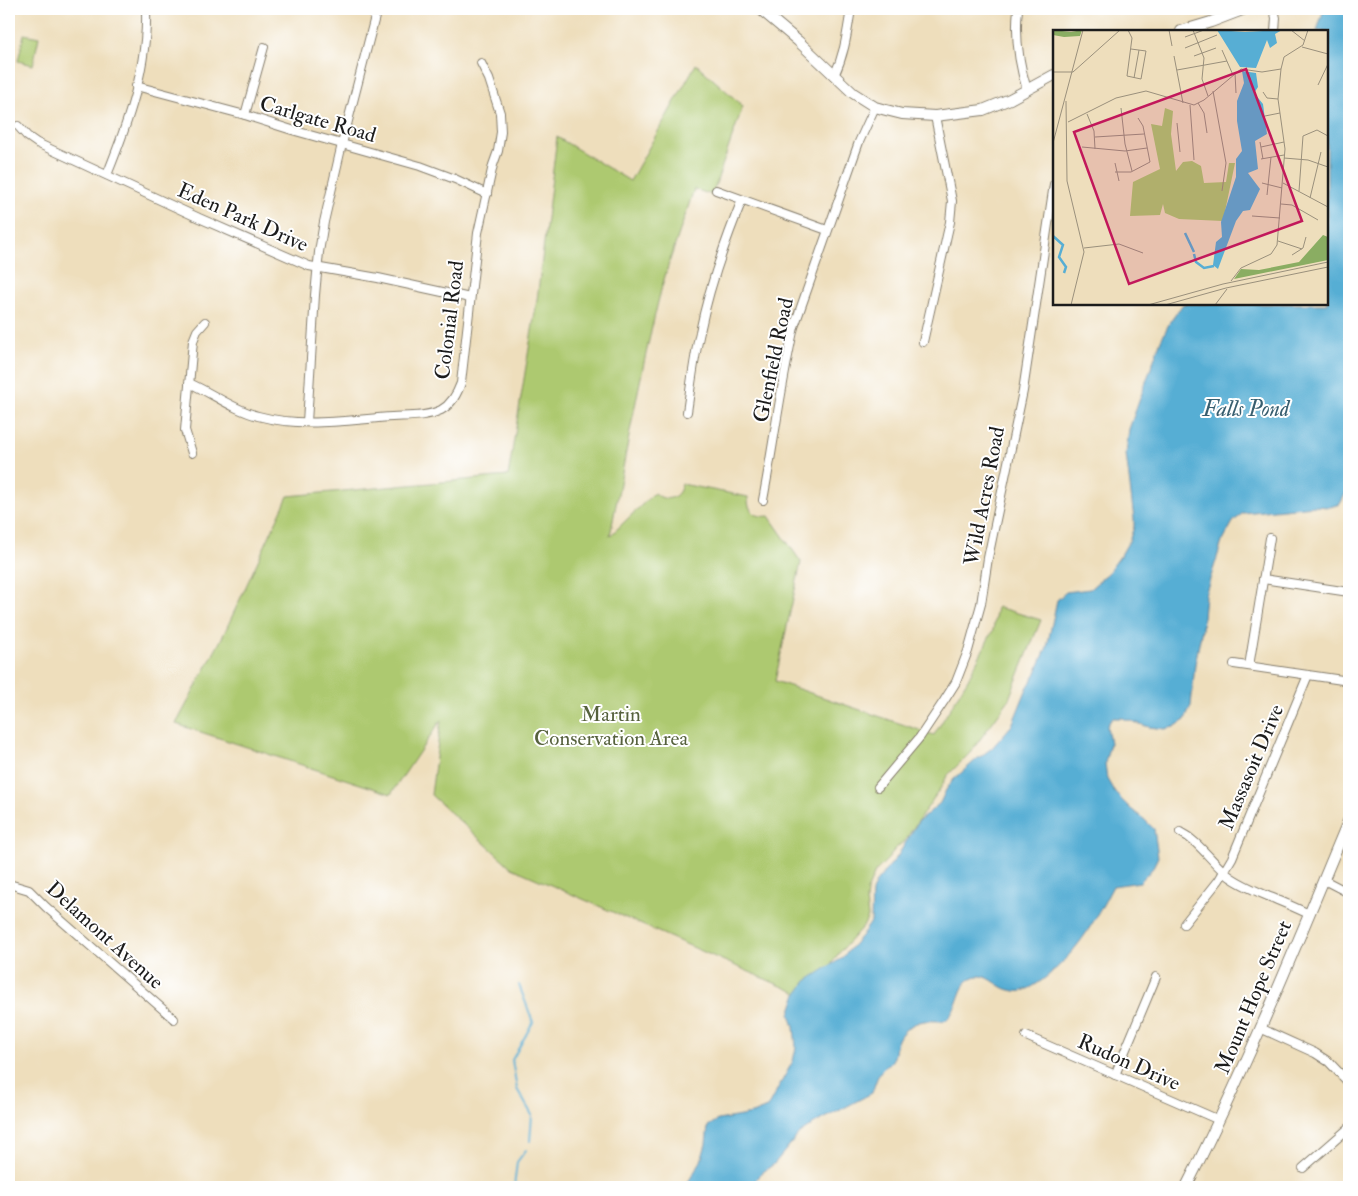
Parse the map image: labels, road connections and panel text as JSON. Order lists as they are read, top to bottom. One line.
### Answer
{"streets":{"street":["Carlgate Road","Eden Park Drive","Colonial Road","Glenfield Road","Wild Acres Road","Massasoit Drive","Delamont Avenue","Mount Hope Street","Rudon Drive"]},"crossings":[["Carlgate Road","Colonial Road"],["Eden Park Drive","Colonial Road"],["Mount Hope Street","Rudon Drive"]],"water":["Falls Pond"],"parks":["Martin Conservation Area"]}
